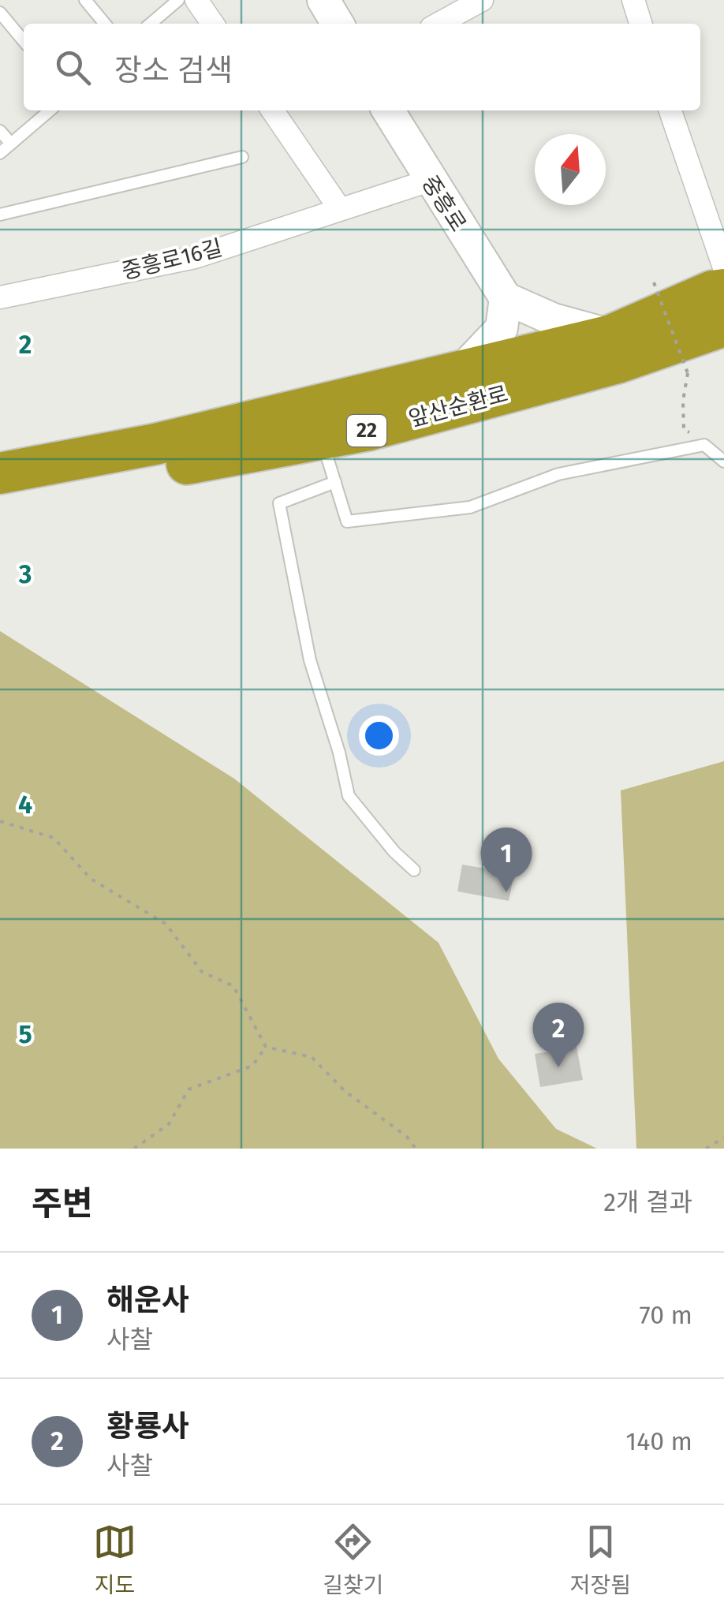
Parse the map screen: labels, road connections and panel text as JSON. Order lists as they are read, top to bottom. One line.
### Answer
{"streets":{"highway":["앞산순환로","22"],"street":["중흥로","중흥로16길"]},"crossings":[["중흥로","중흥로16길"]],"north":"top","page":{"search":"장소 검색","pins":["1","2"],"heading":["주변","2개 결과"],"list":[{"mark":"1","name":"해운사","note":"사찰","value":"70 m"},{"mark":"2","name":"황룡사","note":"사찰","value":"140 m"}],"nav":["지도","길찾기","저장됨"]},"grid":{"rows":["2","3","4","5"]}}
